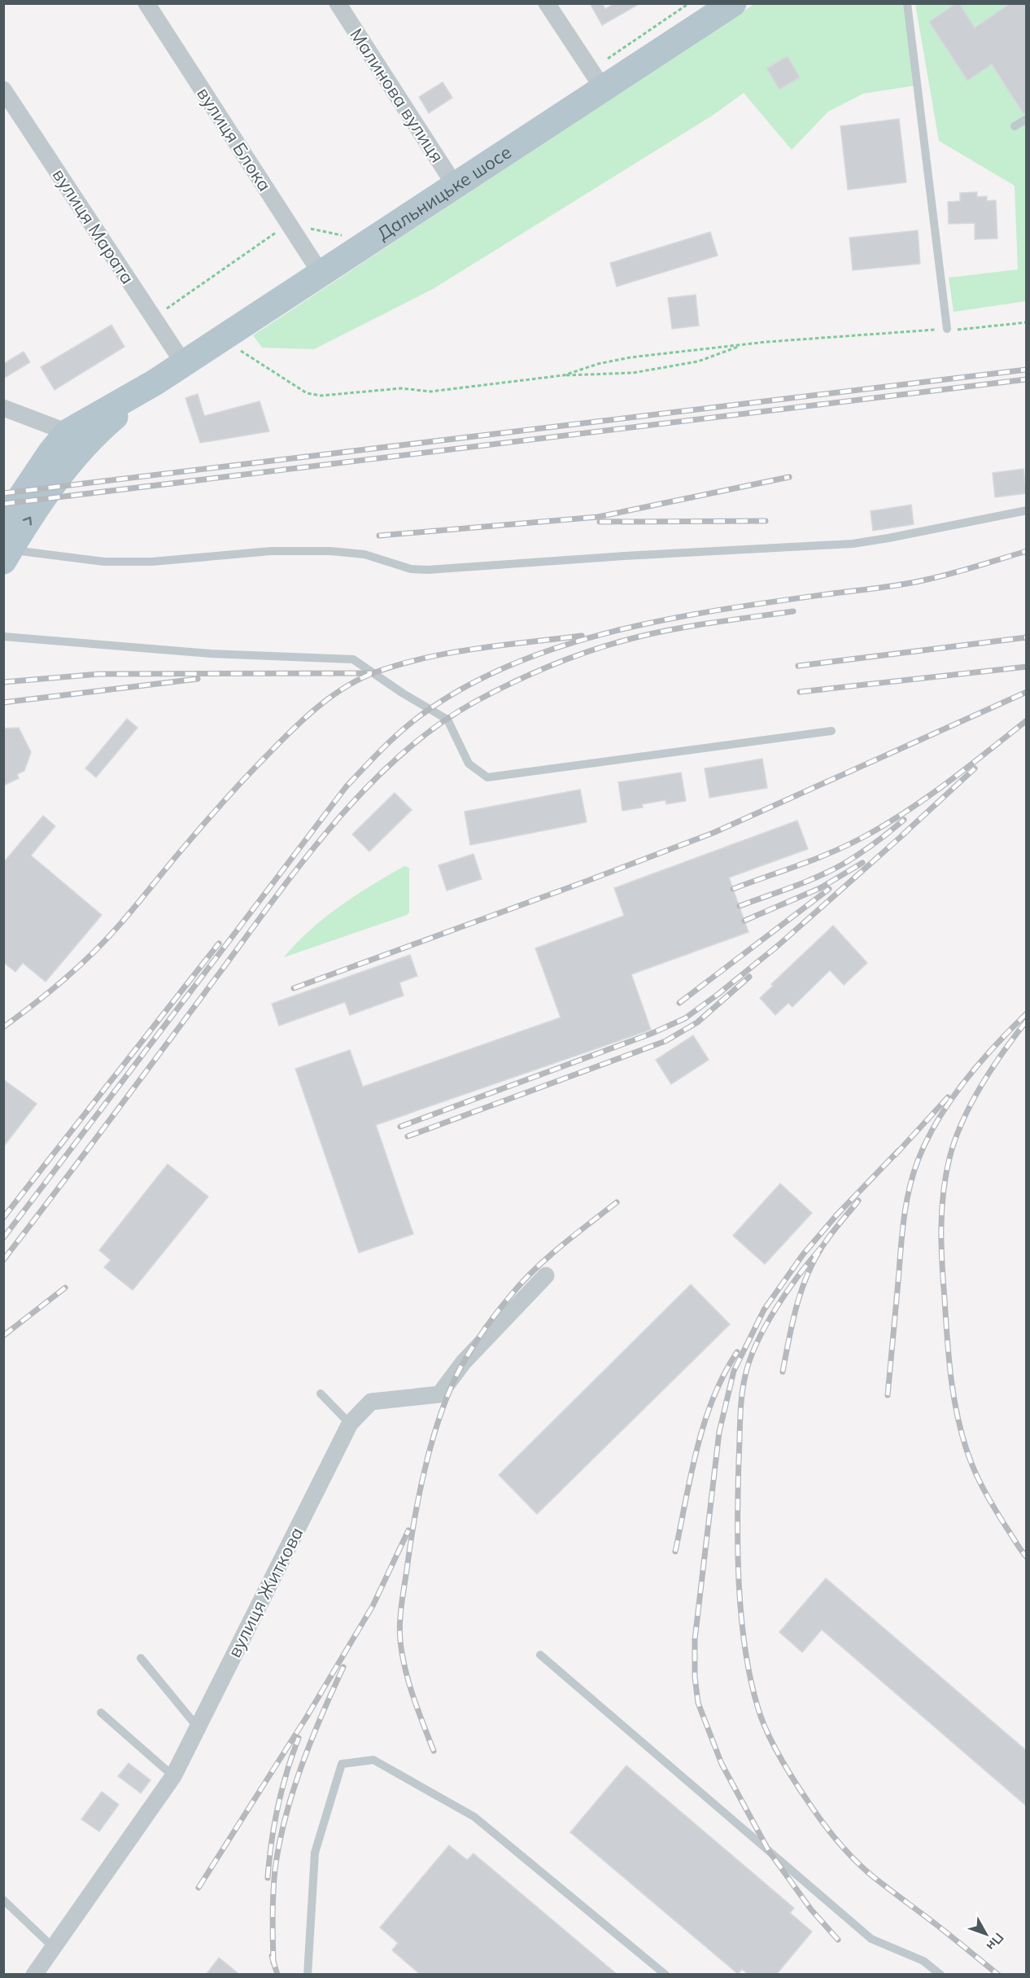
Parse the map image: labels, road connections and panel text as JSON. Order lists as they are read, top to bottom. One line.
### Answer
{"streets":{"main road":["Дальницьке шосе"],"street":["Малинова вулиця","вулиця Блока","вулиця Марата","вулиця Житкова"]},"crossings":[["Малинова вулиця","Дальницьке шосе"],["вулиця Блока","Дальницьке шосе"],["Дальницьке шосе","вулиця Марата"]],"north":"bottom right"}
